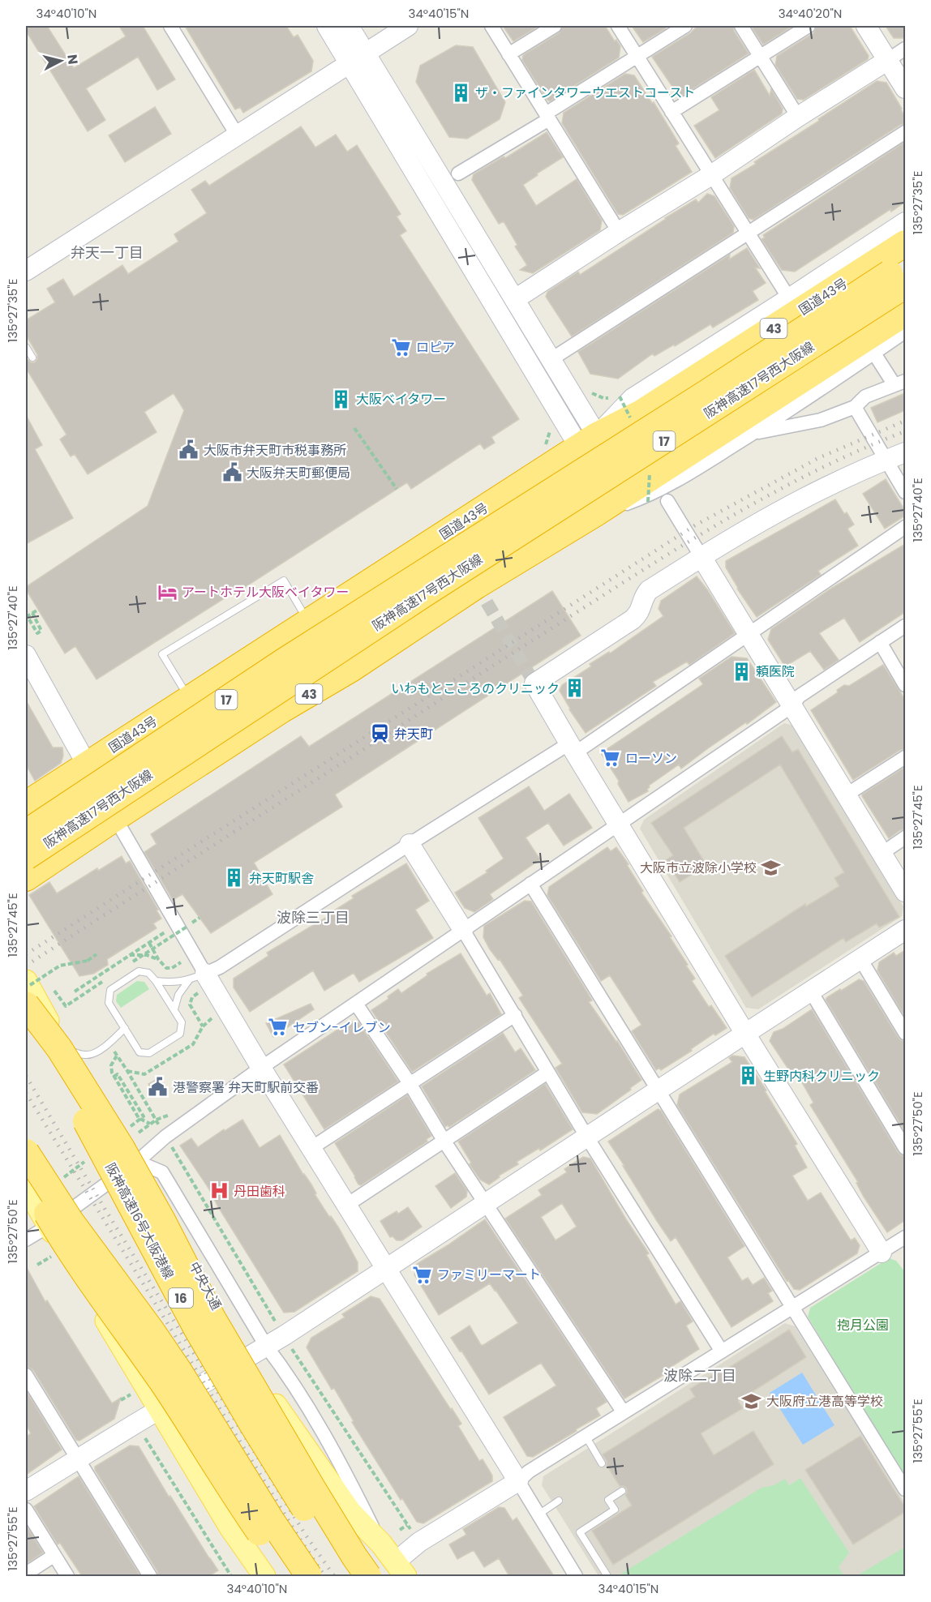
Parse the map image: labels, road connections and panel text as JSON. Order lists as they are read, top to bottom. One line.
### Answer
{"streets":{"highway":["国道43号","43","阪神高速17号西大阪線","17","阪神高速16号大阪港線","16"],"main road":["中央大通"]},"districts":["弁天一丁目","波除三丁目","波除二丁目"],"parks":["抱月公園"],"places":{"building":["ザ・ファインタワーウエストコースト","大阪ベイタワー","頼医院","いわもとこころのクリニック","弁天町駅舎","生野内科クリニック"],"supermarket":["ロピア","ローソン","セブン-イレブン","ファミリーマート"],"public building":["大阪市弁天町市税事務所","大阪弁天町郵便局","港警察署 弁天町駅前交番"],"hotel":["アートホテル大阪ベイタワー"],"station":["弁天町"],"school or university":["大阪市立波除小学校","大阪府立港高等学校"],"hospital":["丹田歯科"]},"north":"right","coordinates":["34°40'10\"N","34°40'15\"N","34°40'20\"N","135°27'35\"E","135°27'40\"E","135°27'45\"E","135°27'50\"E","135°27'55\"E"]}
